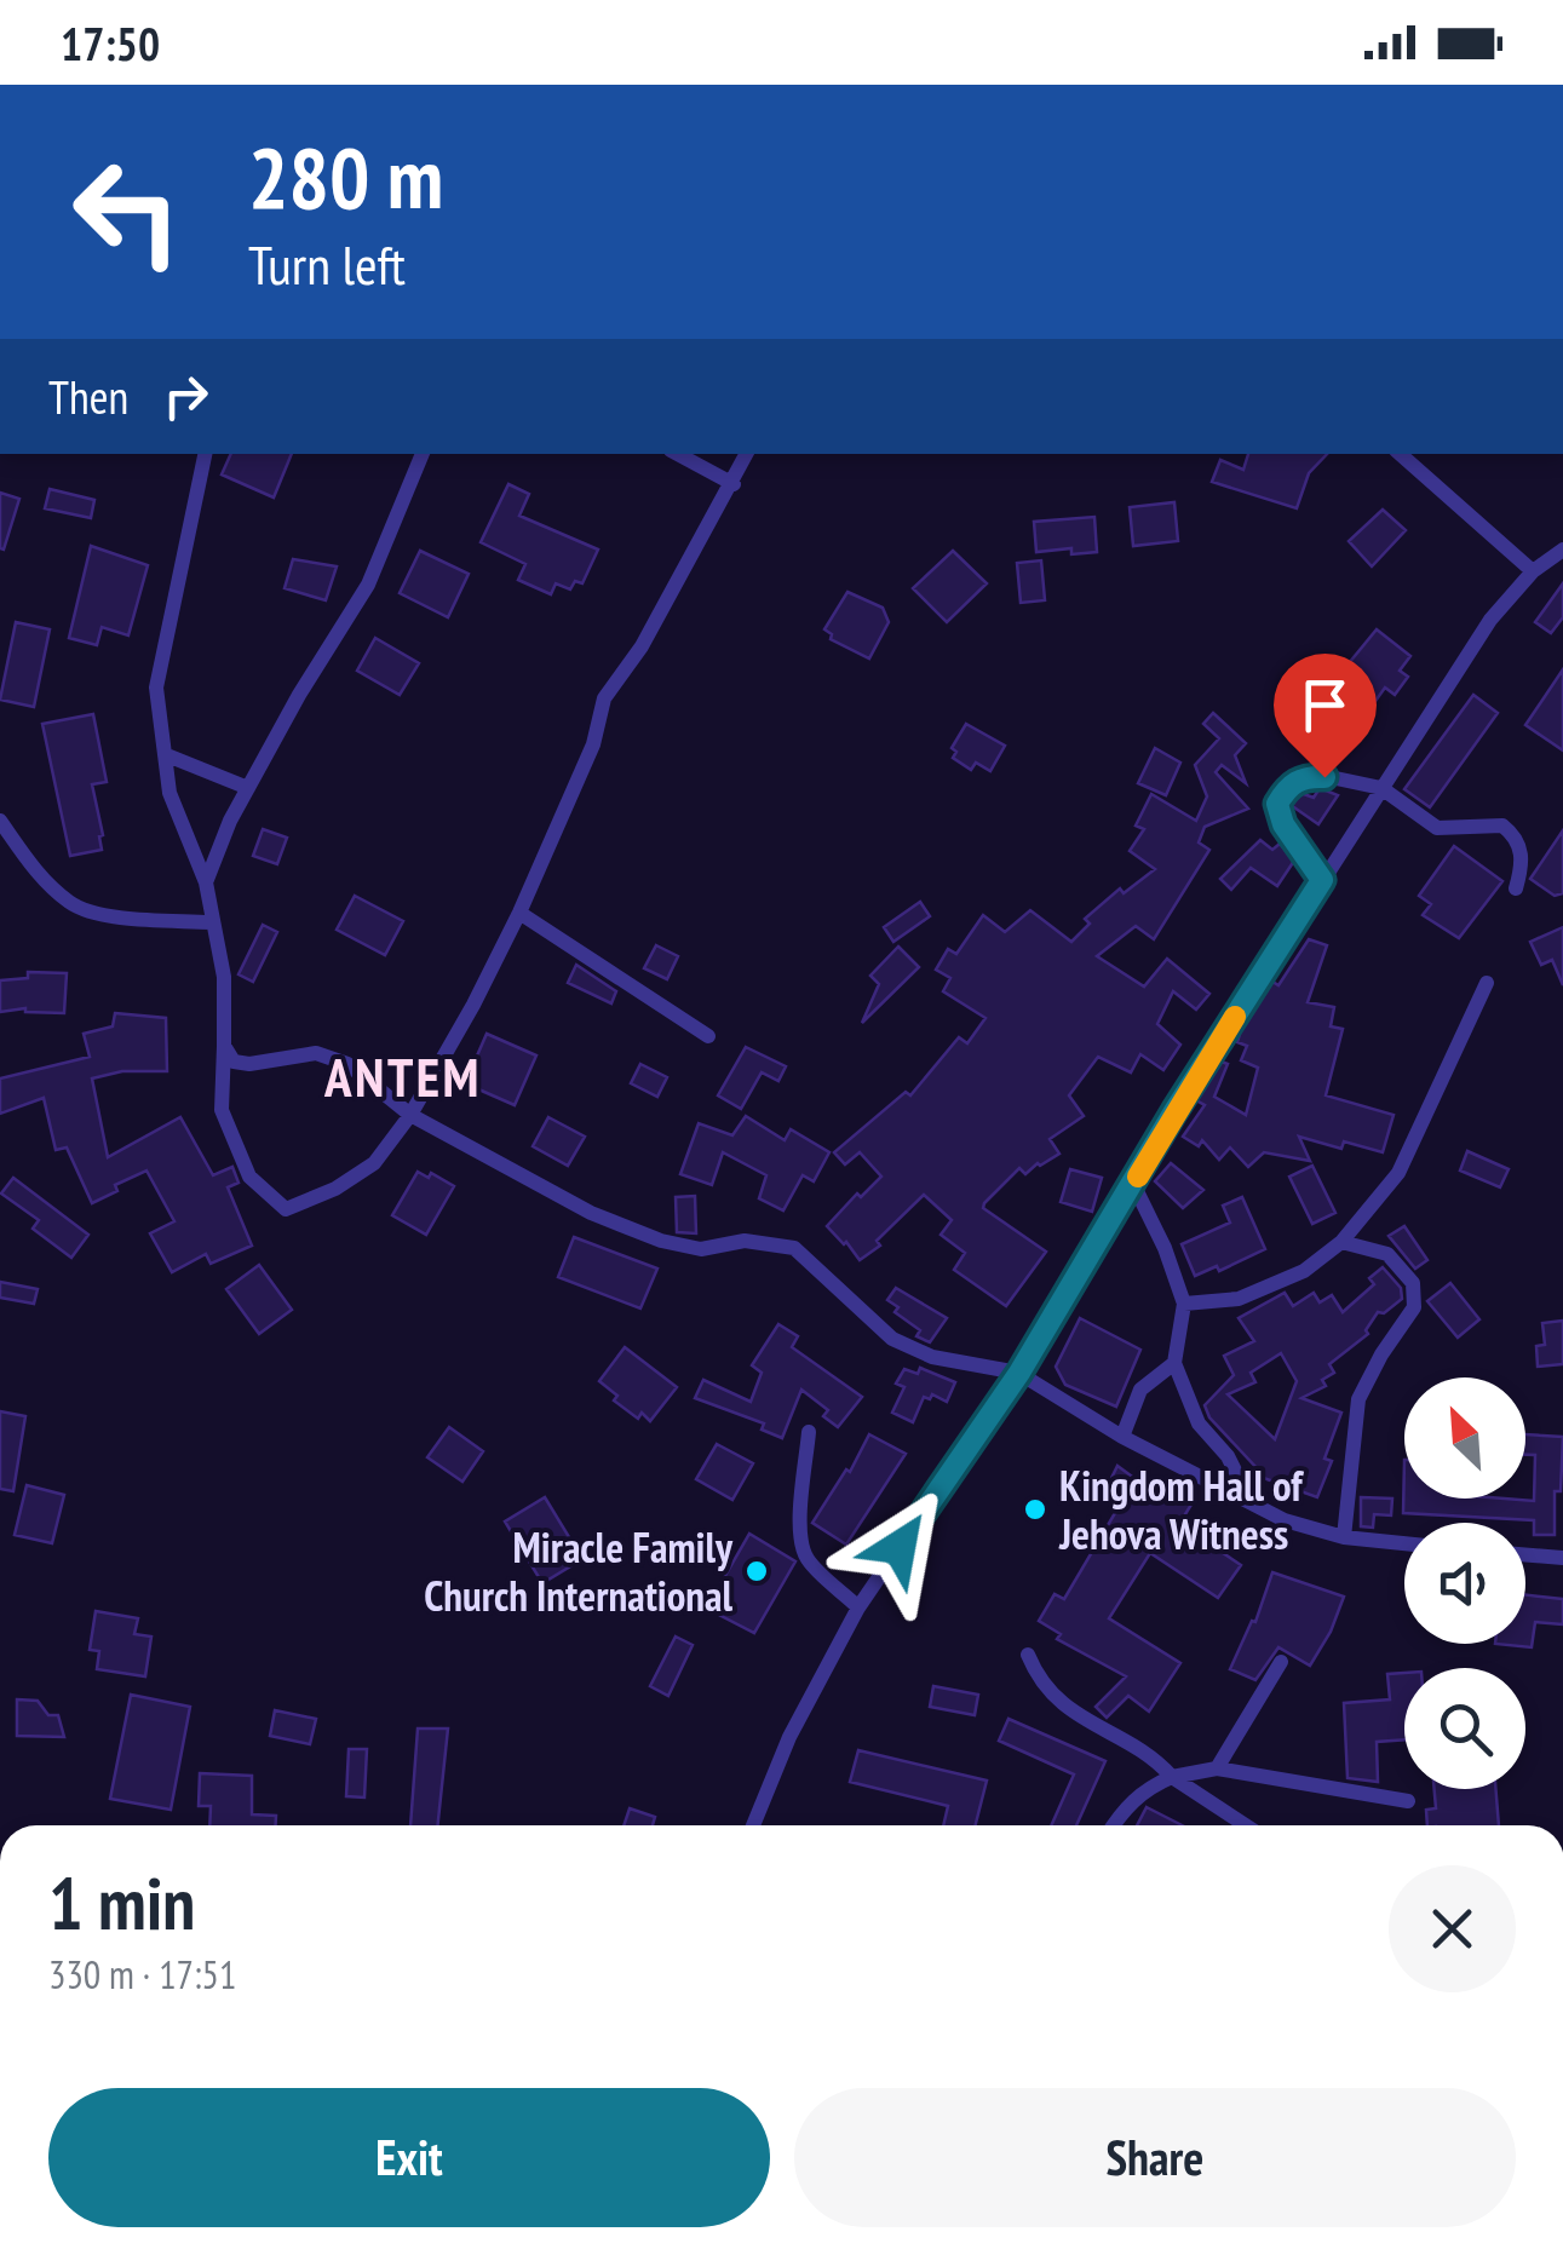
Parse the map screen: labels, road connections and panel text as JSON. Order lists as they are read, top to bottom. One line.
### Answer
{"districts":["ANTEM"],"places":["Kingdom Hall of Jehova Witness","Miracle Family Church International"],"north":"top left","page":{"status":"17:50","turn":["280 m","Turn left"],"then":"Then","heading":["1 min","330 m · 17:51"],"buttons":["Exit","Share"]}}
